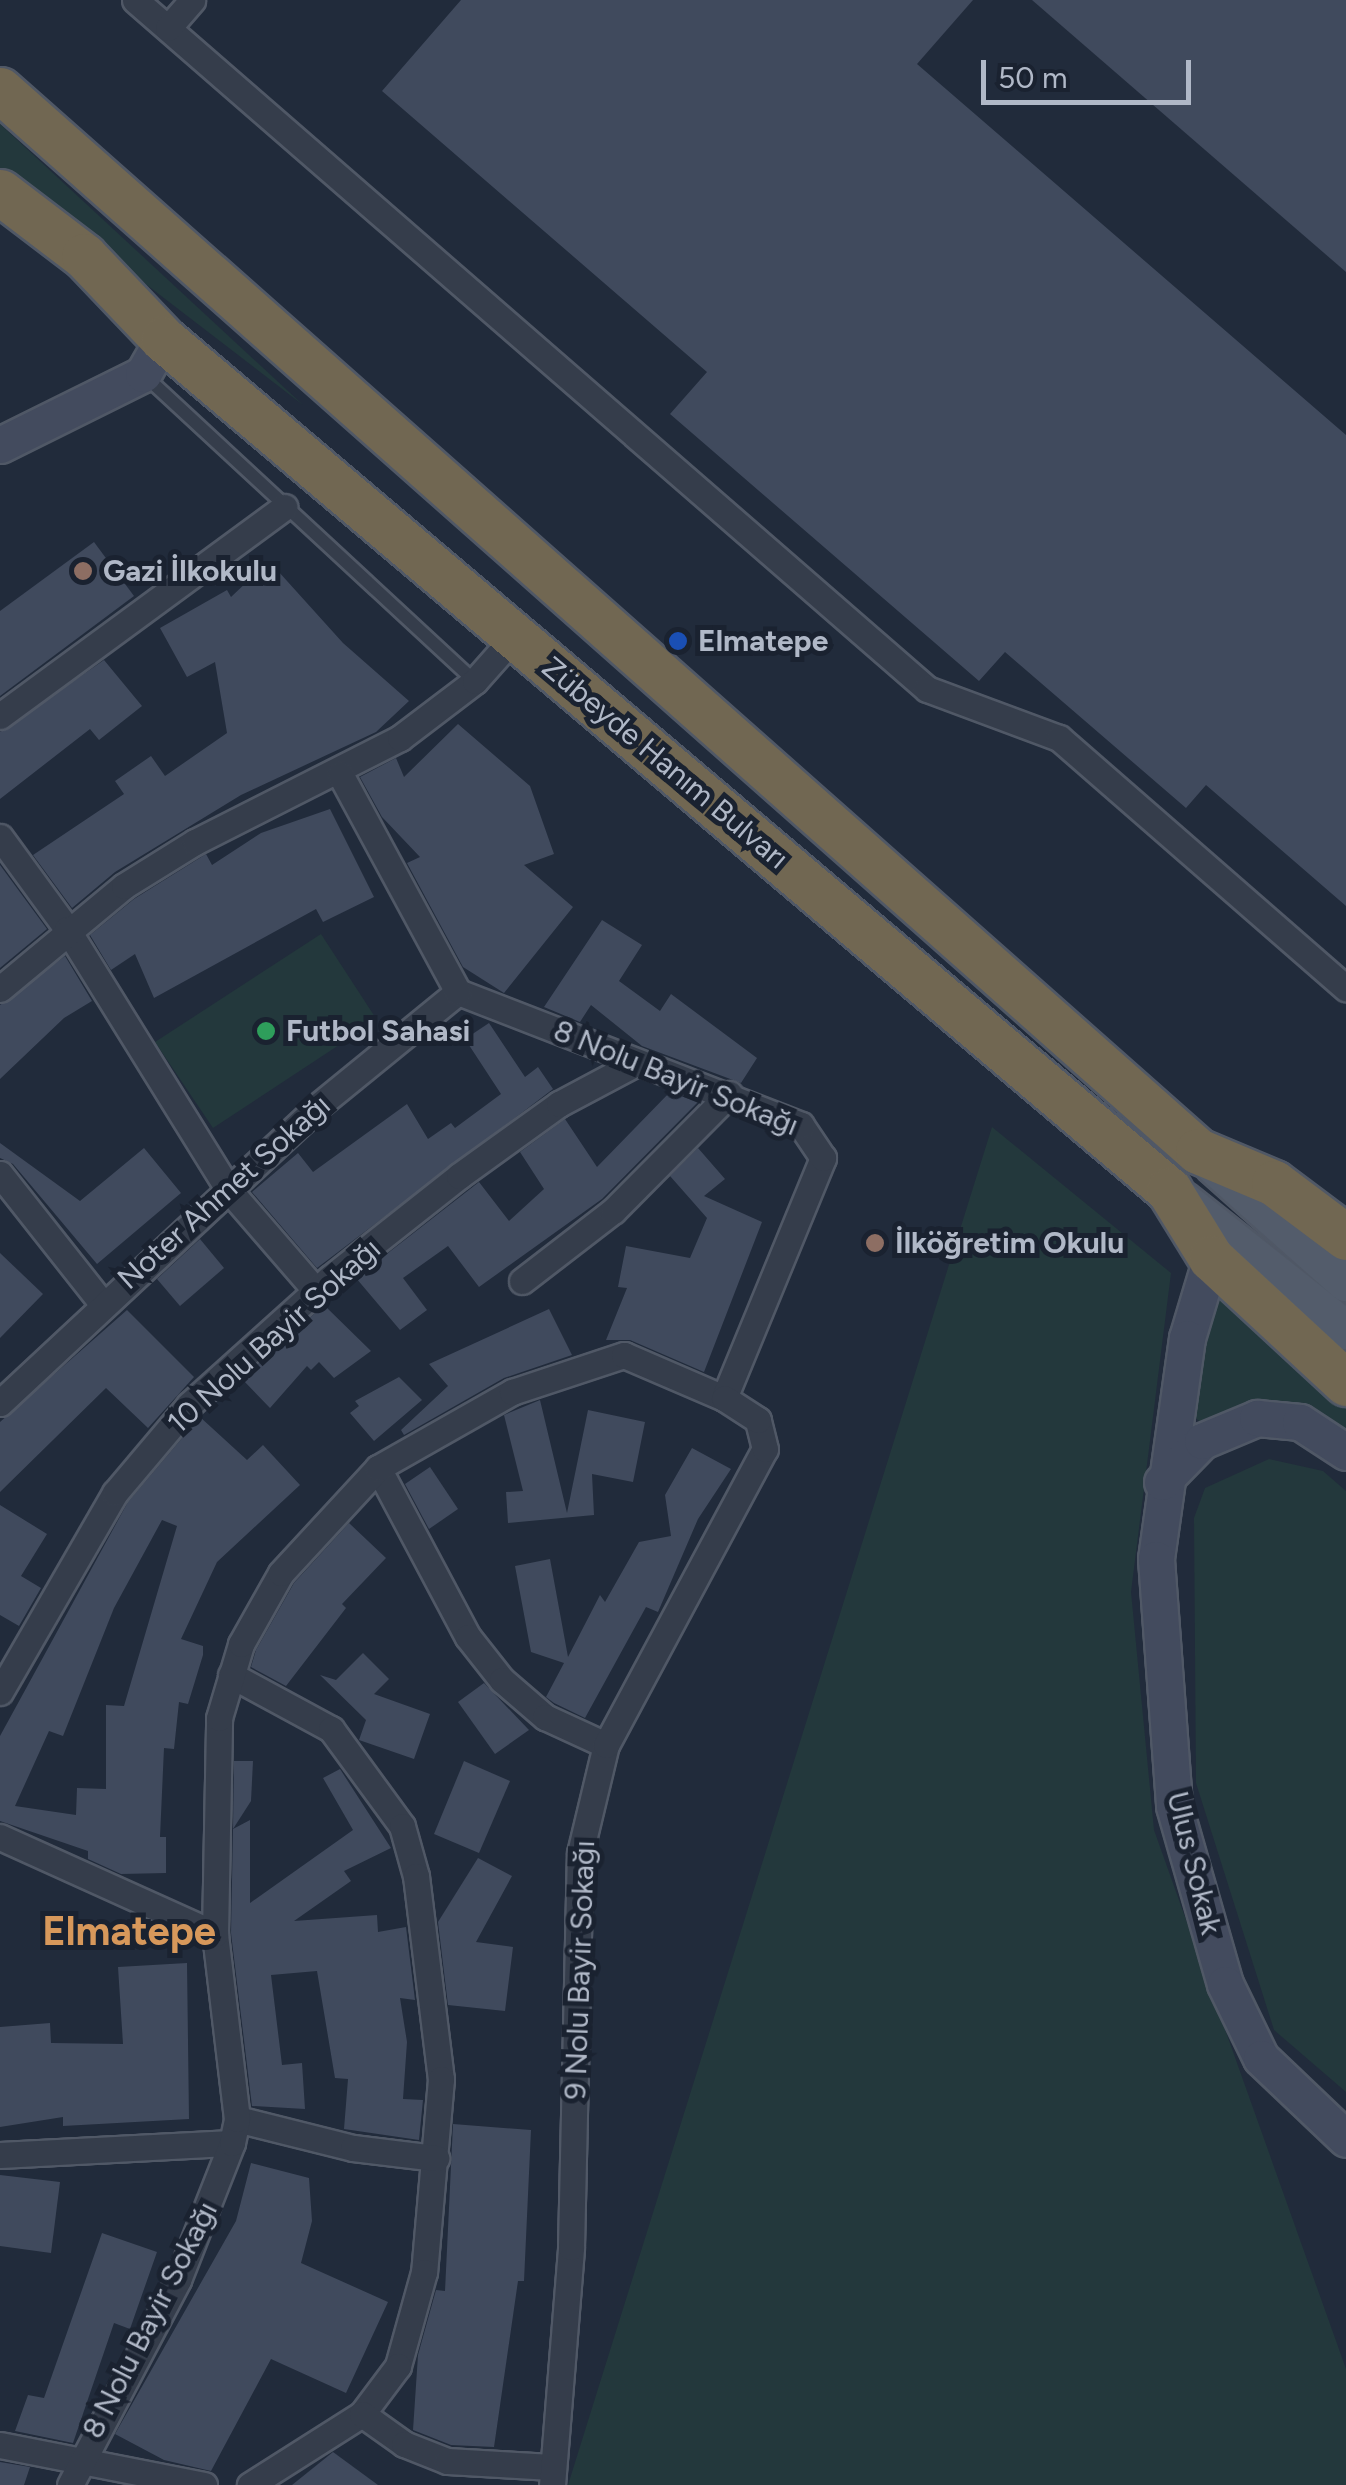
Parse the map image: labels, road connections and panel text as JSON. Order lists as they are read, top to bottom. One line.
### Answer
{"streets":{"highway":["Zübeyde Hanım Bulvarı"],"street":["8 Nolu Bayir Sokağı","Noter Ahmet Sokağı","10 Nolu Bayir Sokağı","Ulus Sokak","9 Nolu Bayir Sokağı"]},"crossings":[["8 Nolu Bayir Sokağı","Noter Ahmet Sokağı"],["8 Nolu Bayir Sokağı","10 Nolu Bayir Sokağı"],["8 Nolu Bayir Sokağı","9 Nolu Bayir Sokağı"]],"districts":["Elmatepe"],"places":["Gazi İlkokulu","Elmatepe","Futbol Sahasi","İlköğretim Okulu"],"scale_bar":"50 m"}
